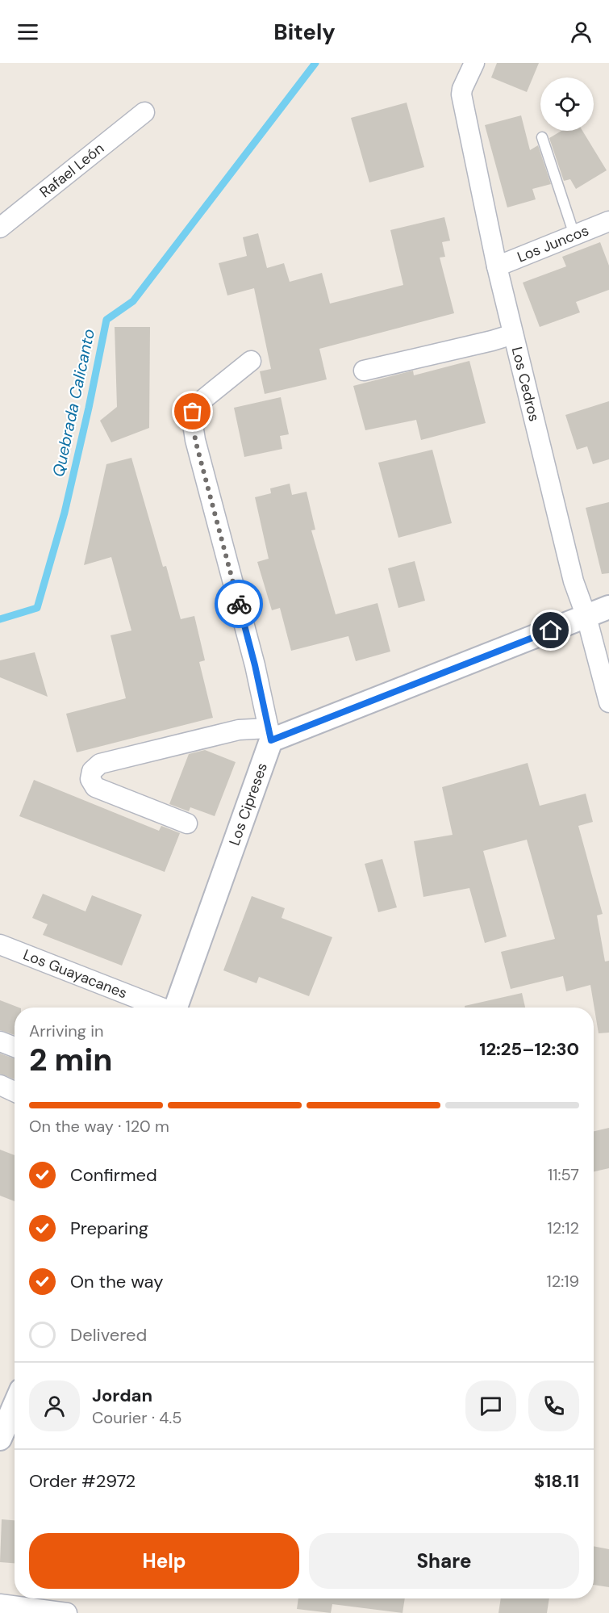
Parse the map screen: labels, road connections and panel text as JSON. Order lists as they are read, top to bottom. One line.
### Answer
{"streets":{"street":["Rafael León","Los Juncos","Los Cedros","Los Cipreses","Los Guayacanes"]},"crossings":[["Los Juncos","Los Cedros"]],"water":["Quebrada Calicanto"],"page":{"header":"Bitely","heading":["2 min","Arriving in","12:25–12:30"],"panel":["Jordan","Courier · 4.5","Order #2972","$18.11"],"bar":"On the way · 120 m","list":[["Confirmed","11:57"],["Preparing","12:12"],["On the way","12:19"],"Delivered"],"buttons":["Help","Share"]}}
